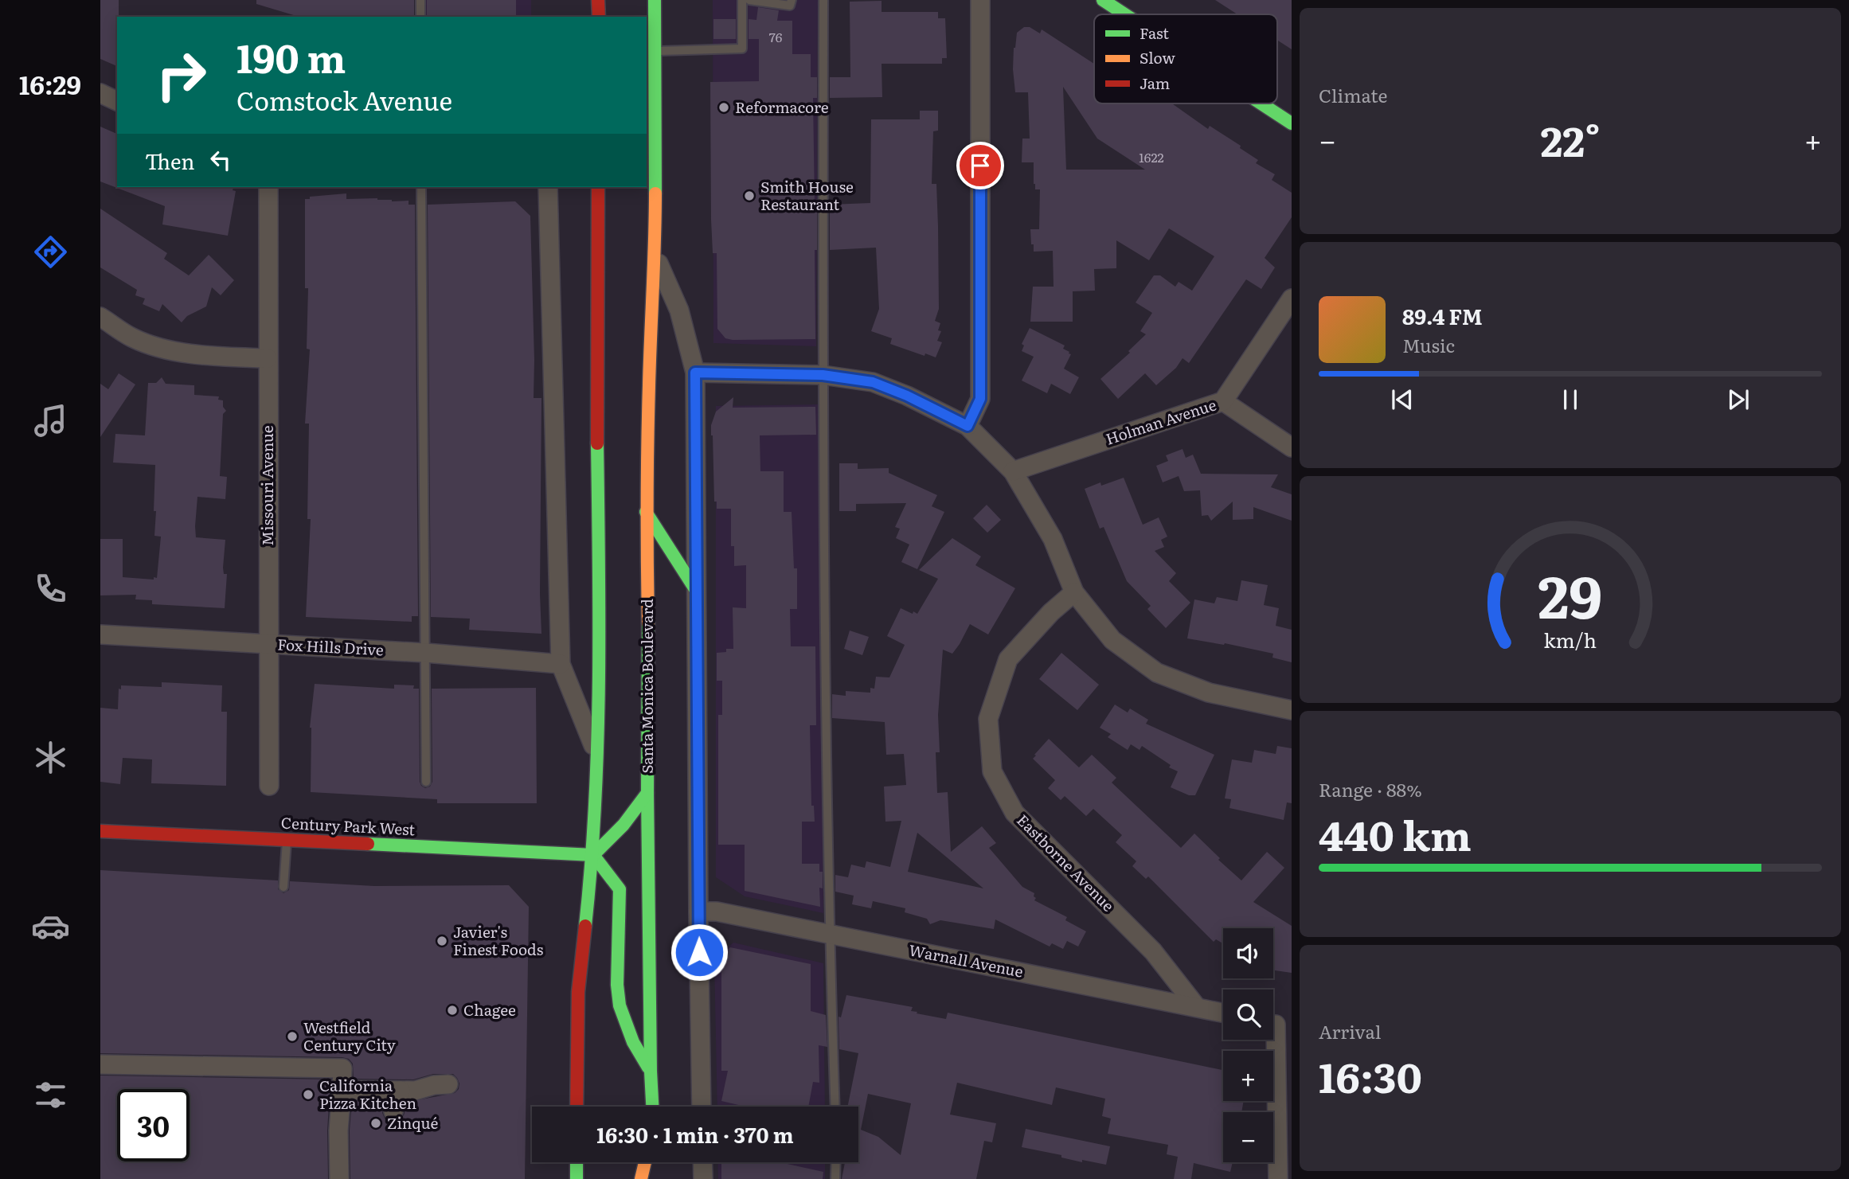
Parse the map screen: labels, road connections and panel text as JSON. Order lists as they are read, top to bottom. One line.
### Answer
{"streets":{"main road":["Santa Monica Boulevard","Century Park West"],"street":["Holman Avenue","Missouri Avenue","Fox Hills Drive","Eastborne Avenue","Warnall Avenue"]},"crossings":[["Missouri Avenue","Fox Hills Drive"],["Santa Monica Boulevard","Warnall Avenue"],["Eastborne Avenue","Warnall Avenue"]],"places":["Reformacore","Smith House Restaurant","Javier's Finest Foods","Chagee","Westfield Century City","California Pizza Kitchen","Zinqué"],"house_numbers":["76","1622"],"legend":["Fast","Slow","Jam"],"page":{"tabs":"16:29","tile":["Climate",["Range · 88%","440 km"],["Arrival","16:30"]],"turn":["190 m","Comstock Avenue"],"heat":["−","22°","+"],"then":"Then","song":["89.4 FM","Music"],"map_buttons":["+","−"],"limit":"30","trip":"16:30 · 1 min · 370 m","gauge":["29","km/h"]}}
